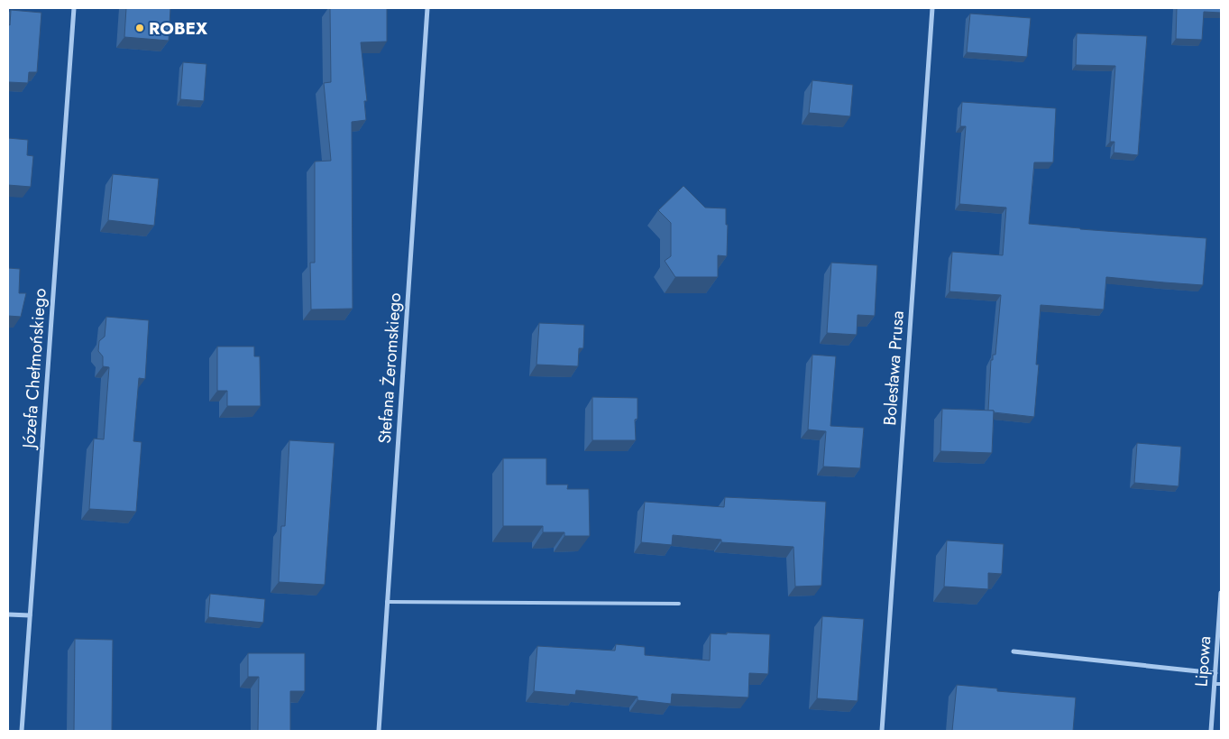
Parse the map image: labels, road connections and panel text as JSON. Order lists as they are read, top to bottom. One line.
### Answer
{"streets":{"street":["Józefa Chełmońskiego","Stefana Żeromskiego","Bolesława Prusa","Lipowa"]},"places":["ROBEX"]}
